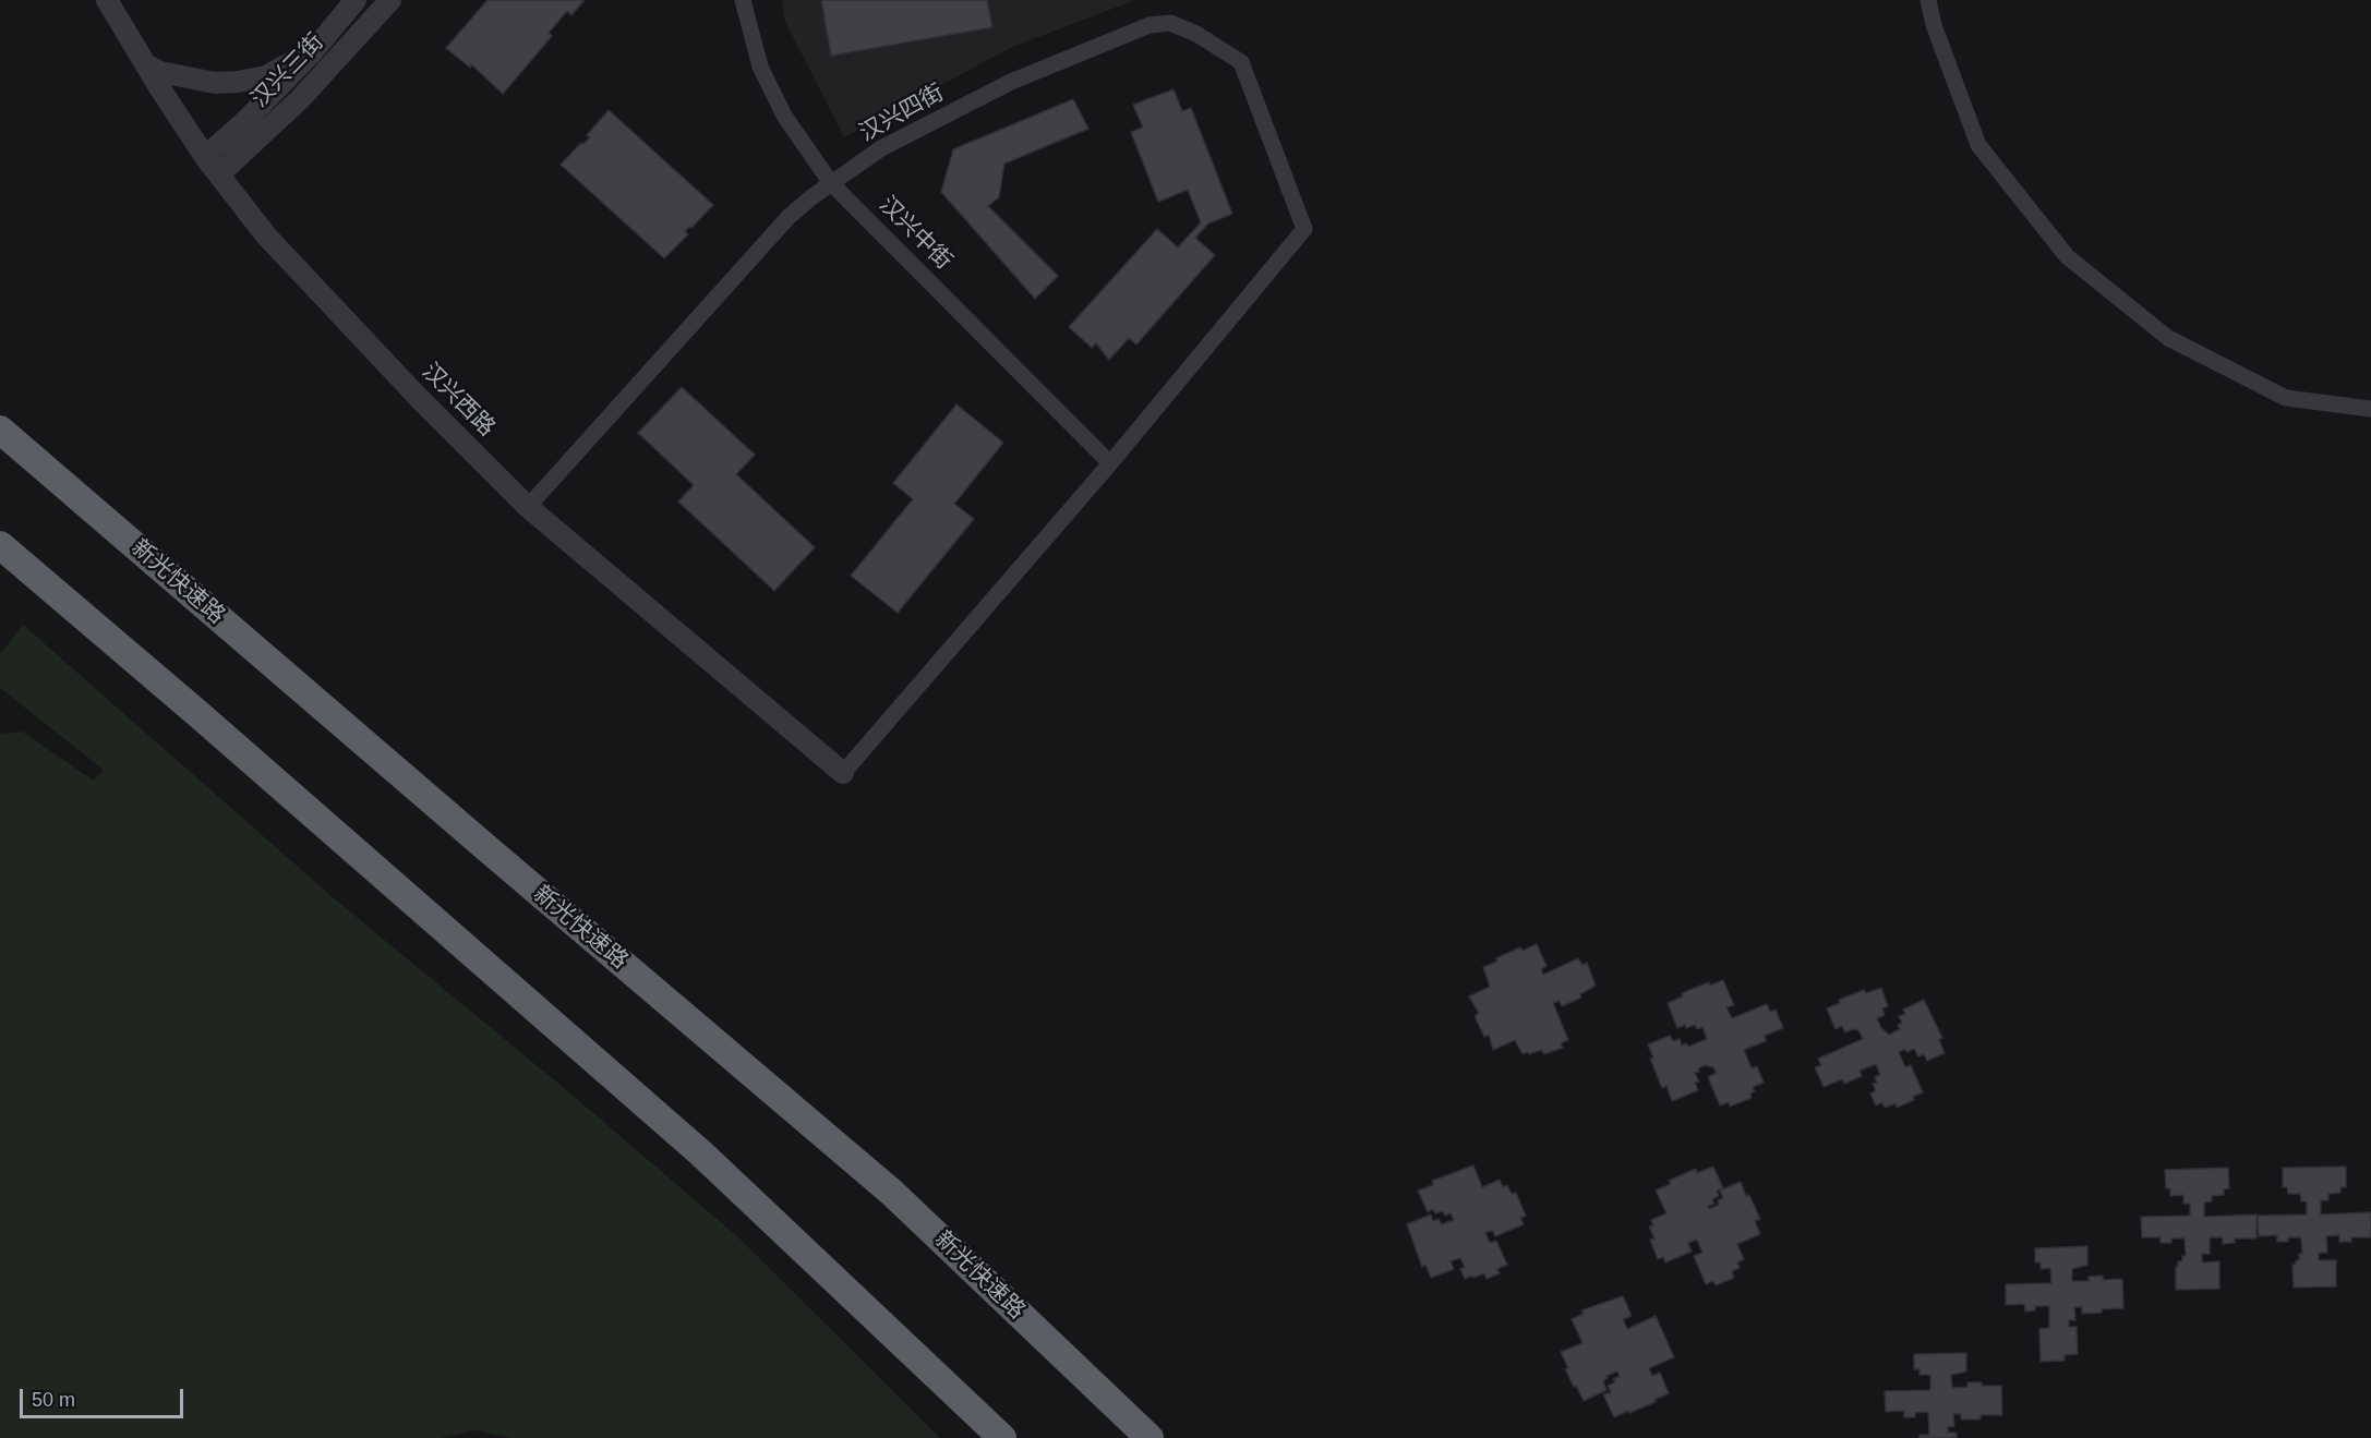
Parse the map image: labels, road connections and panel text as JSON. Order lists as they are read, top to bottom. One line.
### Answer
{"streets":{"highway":["新光快速路"],"street":["汉兴三街","汉兴四街","汉兴中街","汉兴西路"]},"crossings":[["汉兴三街","汉兴西路"],["汉兴四街","汉兴中街"],["汉兴四街","汉兴西路"]],"scale_bar":"50 m"}
